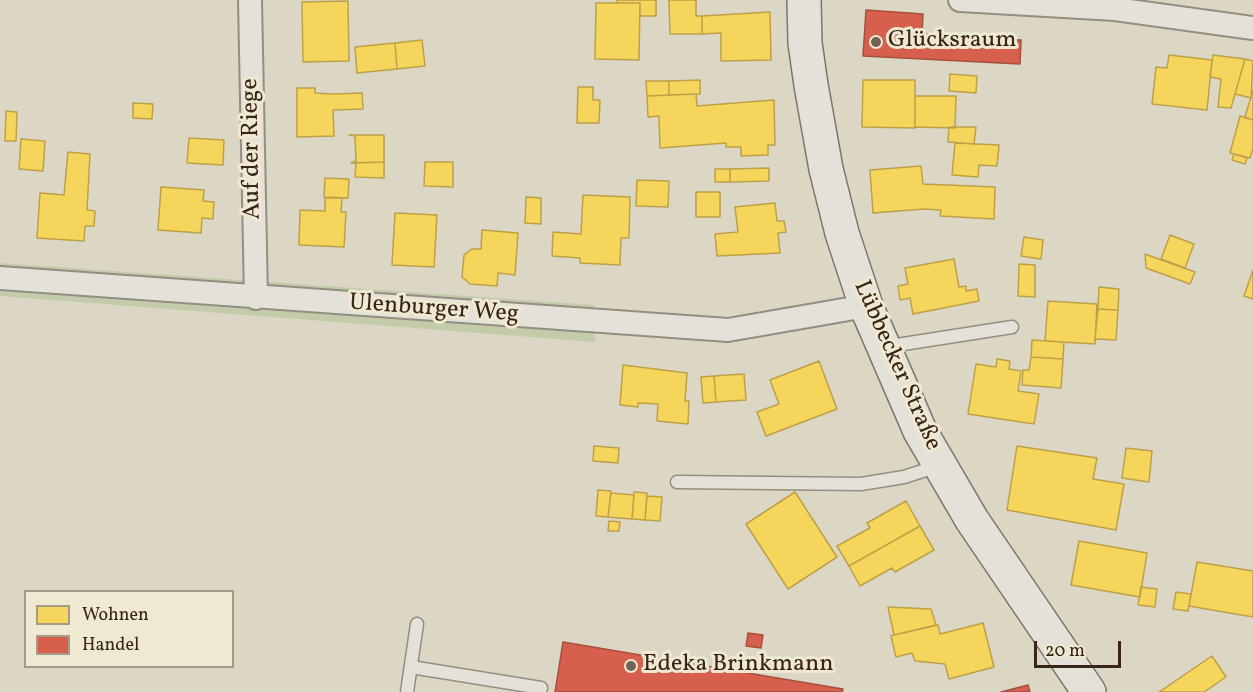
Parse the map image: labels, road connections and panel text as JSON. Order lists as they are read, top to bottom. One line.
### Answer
{"streets":{"main road":["Lübbecker Straße"],"street":["Auf der Riege","Ulenburger Weg"]},"crossings":[["Auf der Riege","Ulenburger Weg"],["Ulenburger Weg","Lübbecker Straße"]],"places":["Glücksraum","Edeka Brinkmann"],"legend":["Wohnen","Handel"],"scale_bar":"20 m"}
